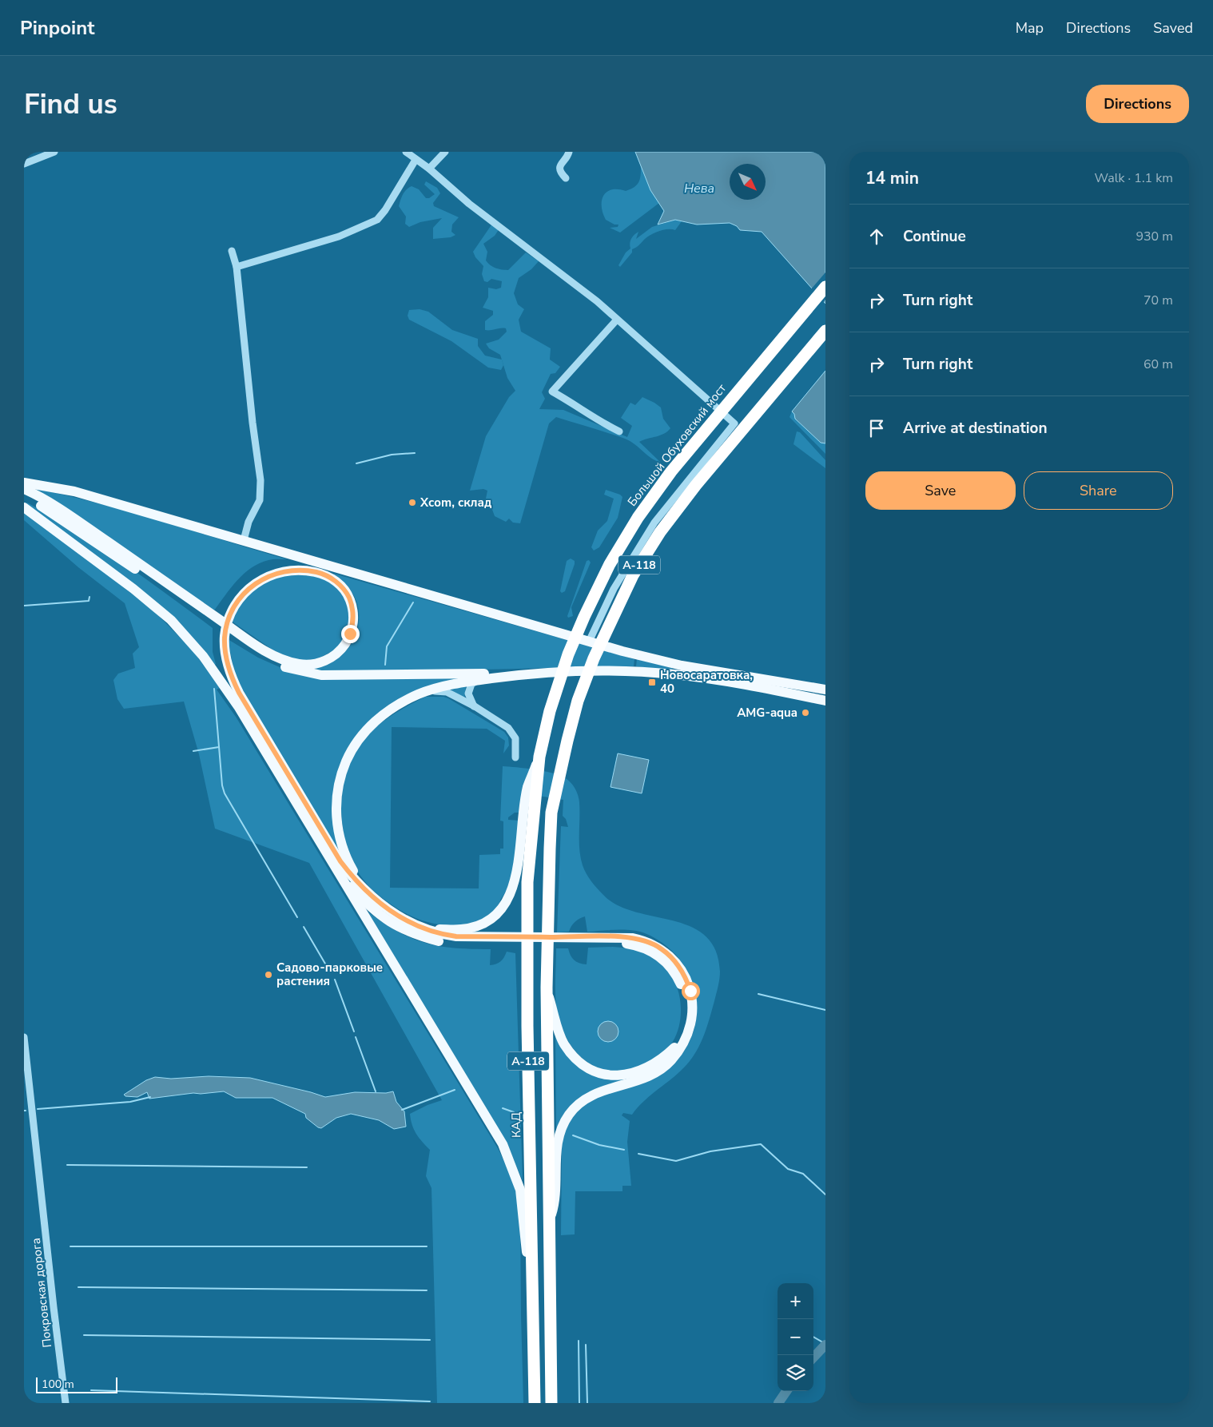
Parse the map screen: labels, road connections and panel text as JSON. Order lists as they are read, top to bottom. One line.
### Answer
{"streets":{"highway":["Большой Обуховский мост","А-118","КАД"],"street":["Покровская дорога"]},"crossings":[["Большой Обуховский мост","КАД"]],"water":["Нева"],"places":{"other":["Xсom, склад","AMG-aqua","Садово-парковые растения"],"transit":["Новосаратовка, 40"]},"scale_bar":"100 m","north":"bottom right","page":{"header":"Pinpoint","nav":["Map","Directions","Saved"],"buttons":["Directions",["Save","Share"]],"title":"Find us","heading":["14 min","Walk · 1.1 km"],"list":[["Continue","930 m"],["Turn right","70 m"],["Turn right","60 m"],"Arrive at destination"],"map_buttons":["+","−"],"scale":"100 m"}}
